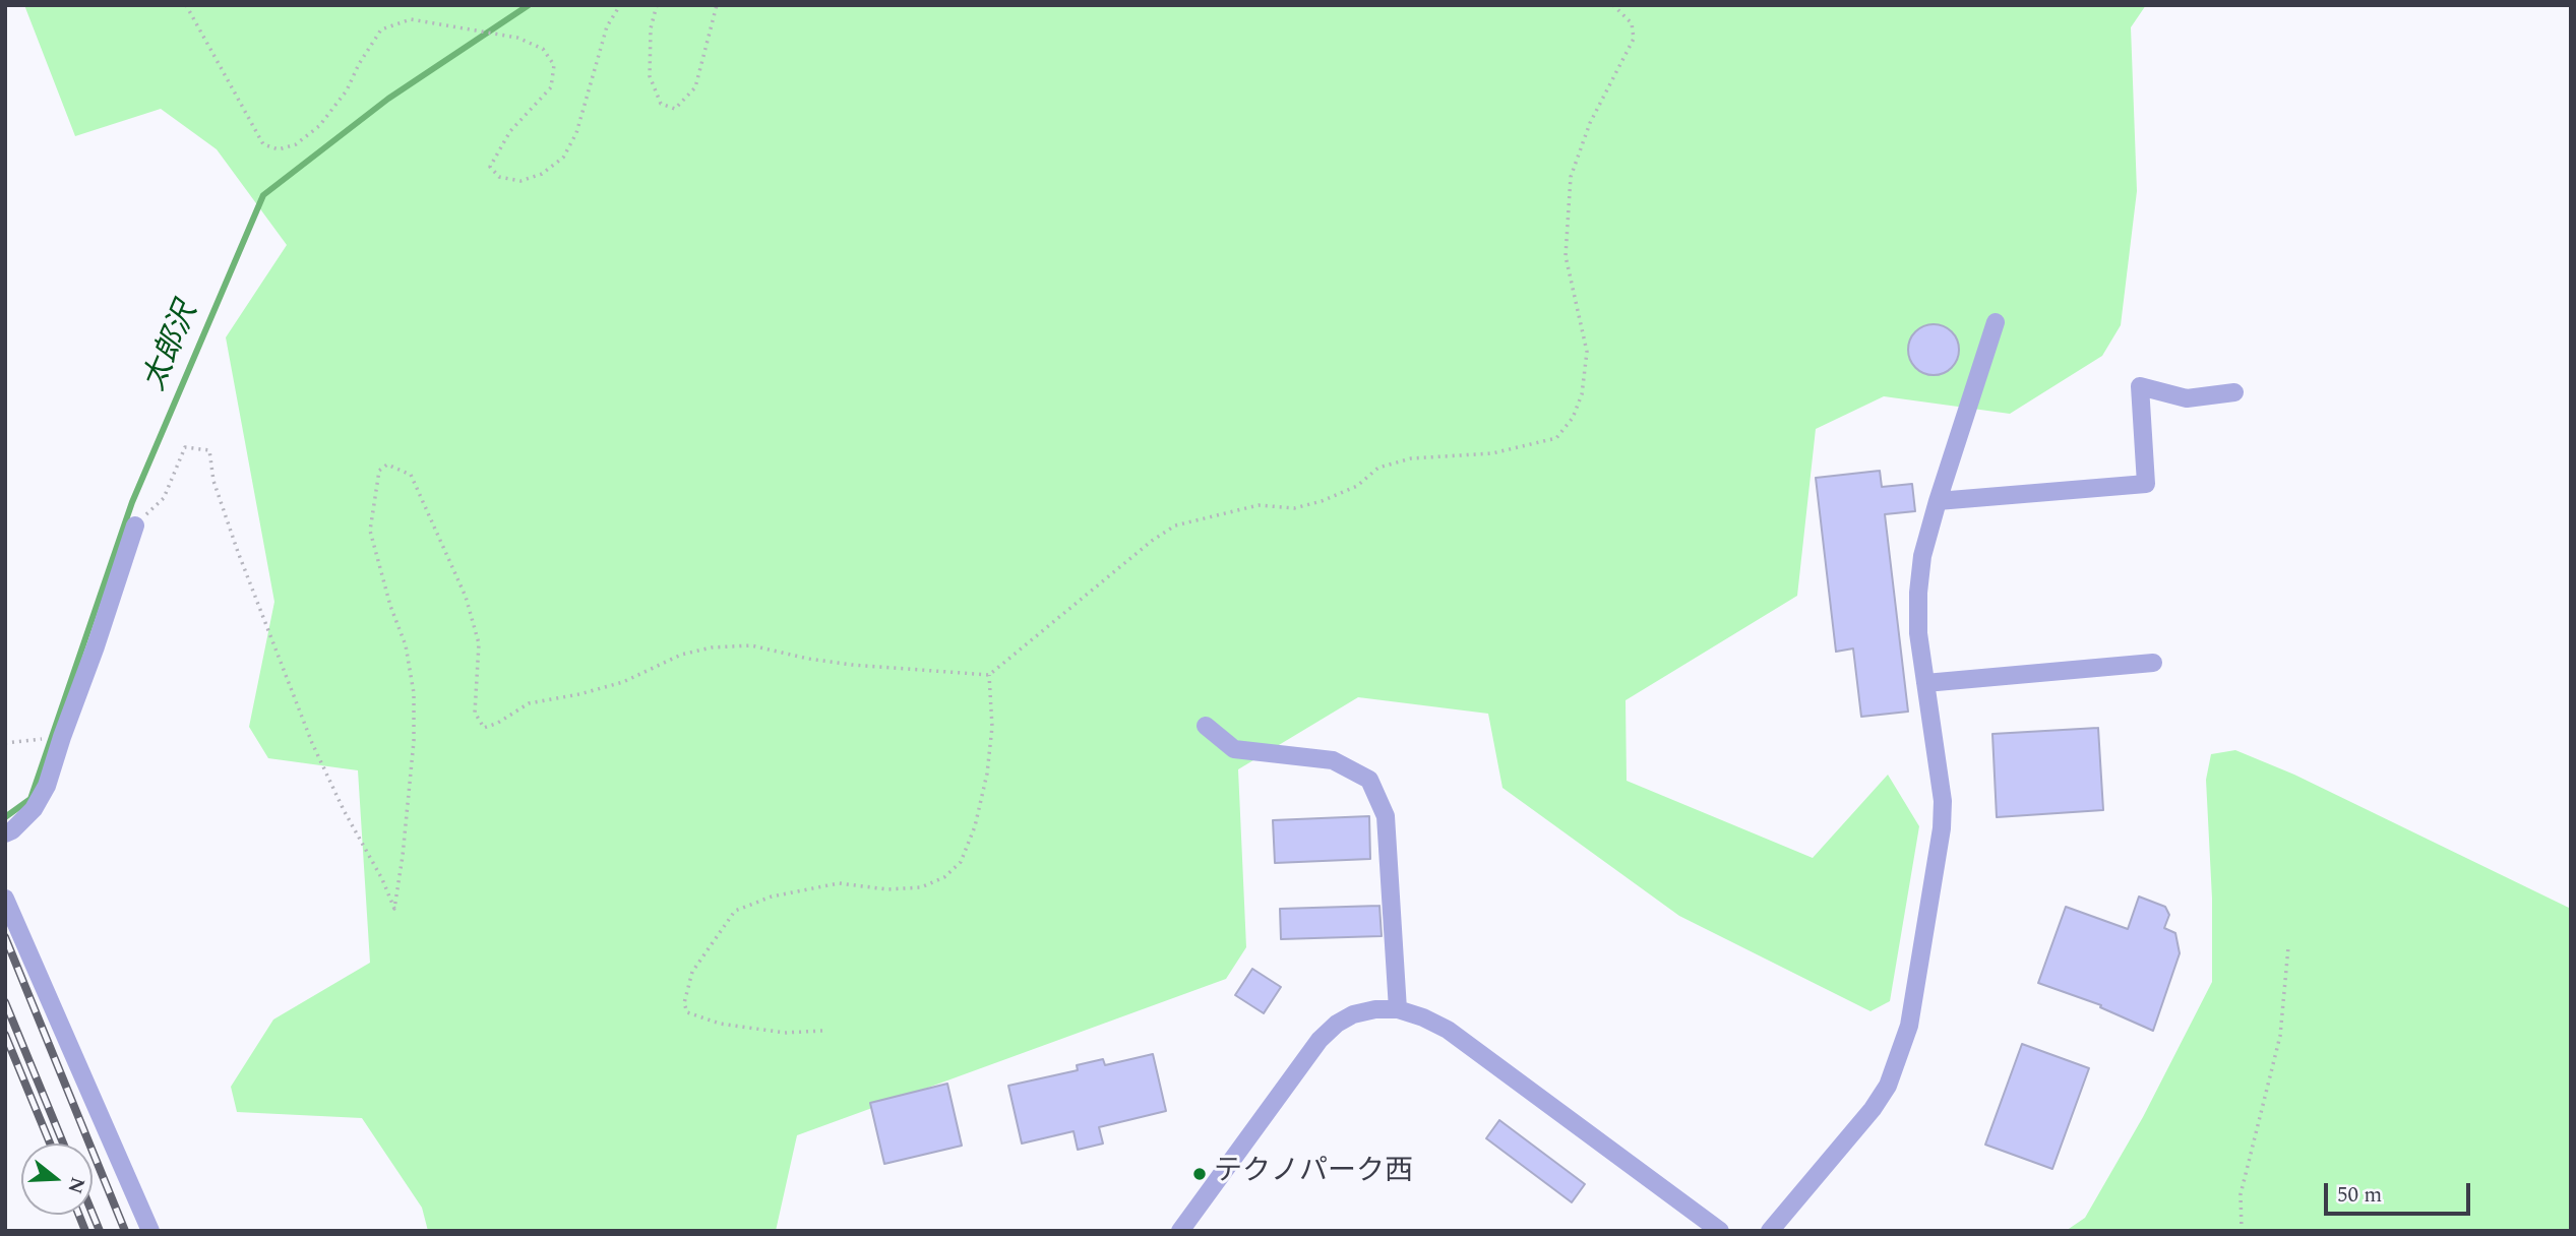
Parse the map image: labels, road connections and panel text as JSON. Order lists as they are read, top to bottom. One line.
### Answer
{"water":["太郎沢"],"places":["テクノパーク西"],"scale_bar":"50 m","north":"right"}
